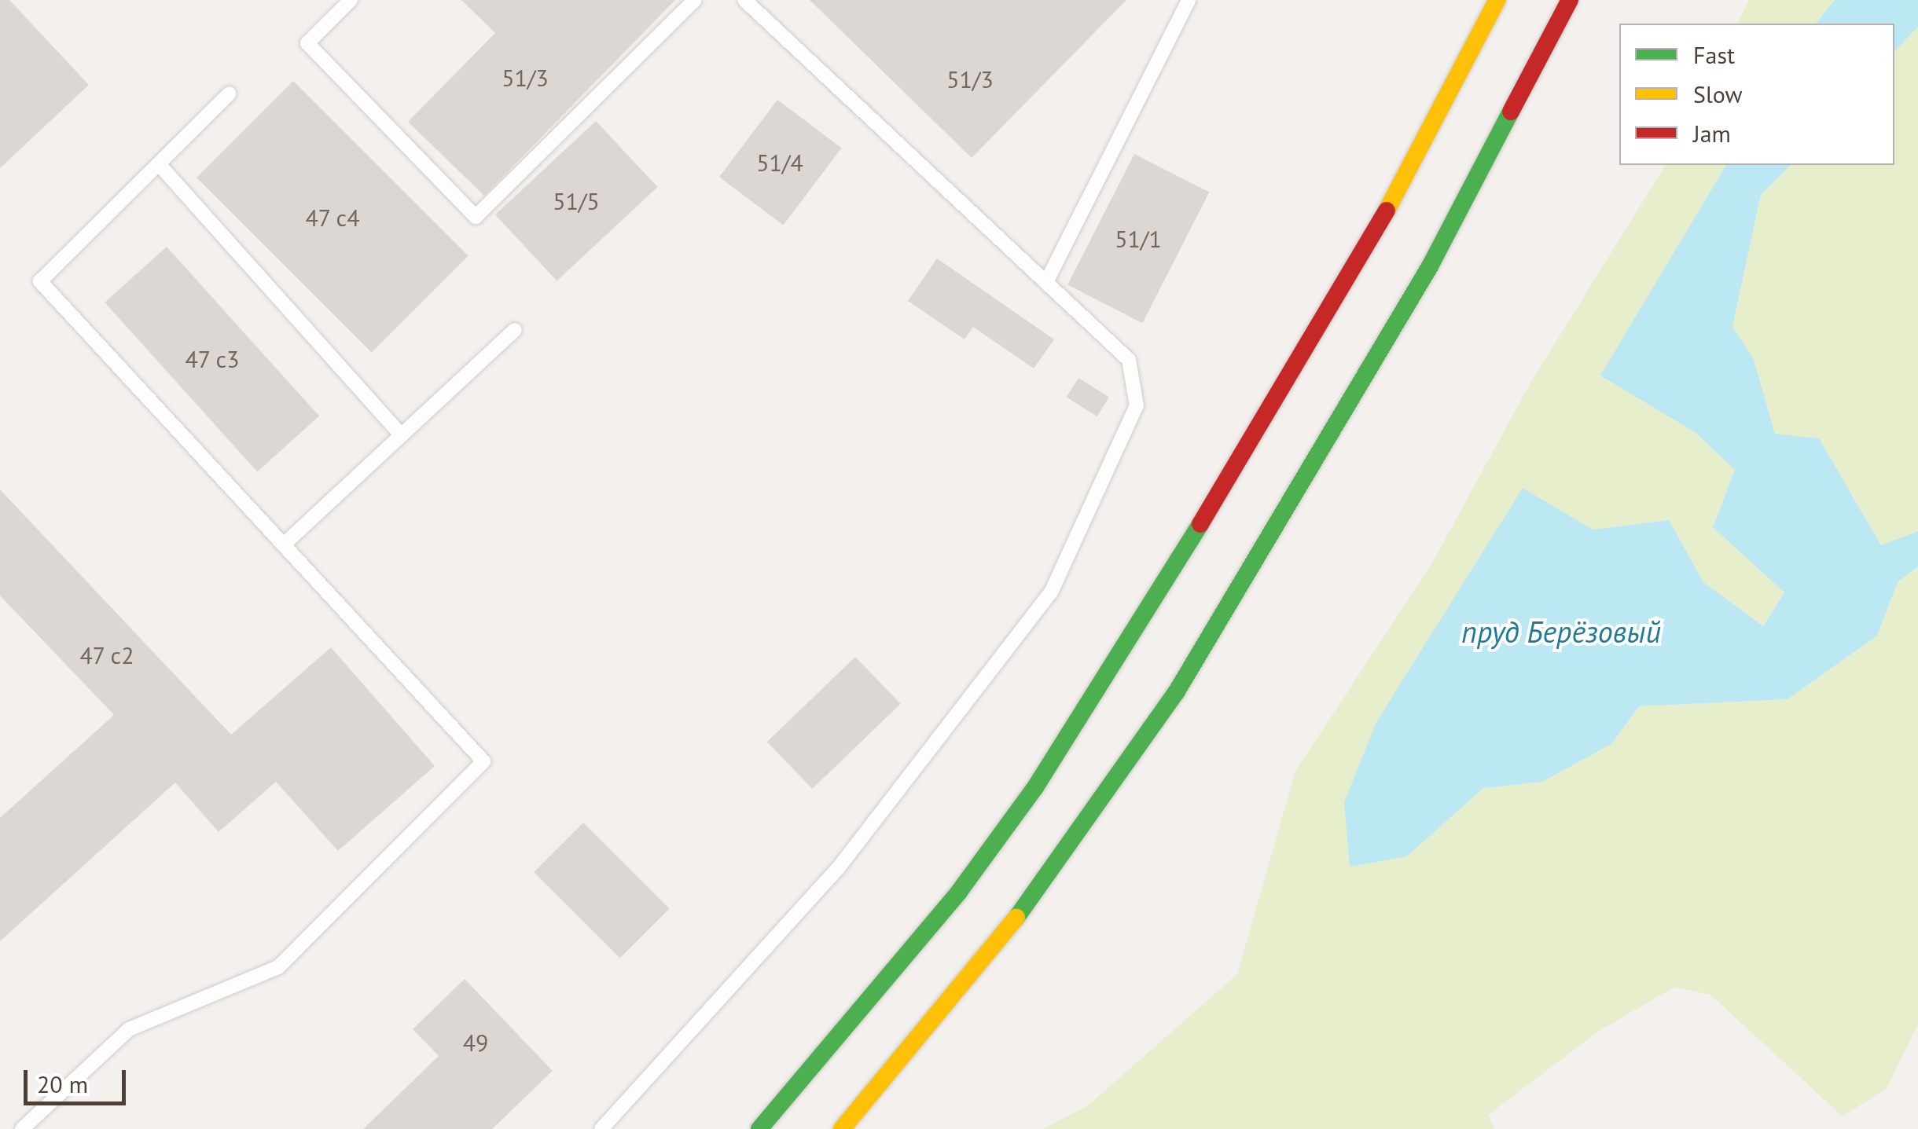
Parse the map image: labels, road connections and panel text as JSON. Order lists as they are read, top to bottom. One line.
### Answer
{"water":["пруд Берёзовый"],"house_numbers":["51/3","51/3","51/4","51/5","47 с4","51/1","47 с3","47 с2","49"],"legend":["Fast","Slow","Jam"],"scale_bar":"20 m"}
